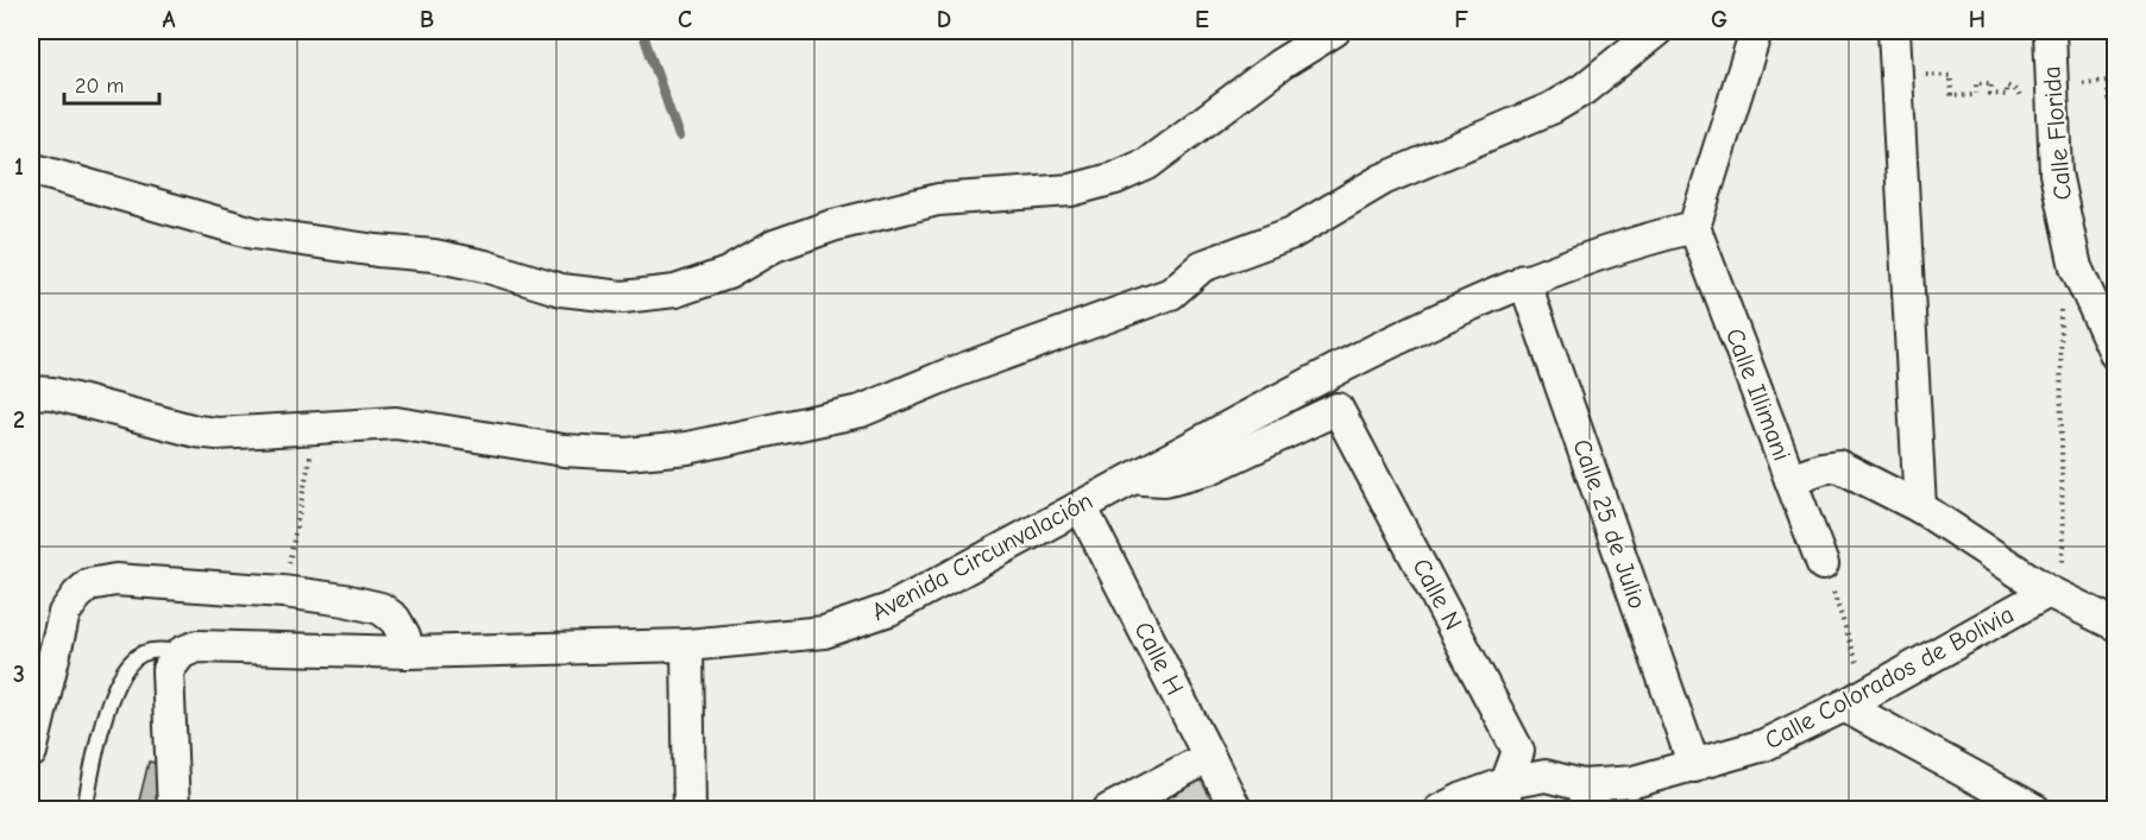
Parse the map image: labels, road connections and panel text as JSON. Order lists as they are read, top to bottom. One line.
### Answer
{"streets":{"street":["Calle Florida","Calle Illimani","Calle 25 de Julio","Avenida Circunvalación","Calle N","Calle H","Calle Colorados de Bolivia"]},"crossings":[["Calle Illimani","Avenida Circunvalación"],["Calle 25 de Julio","Avenida Circunvalación"],["Calle 25 de Julio","Calle Colorados de Bolivia"],["Avenida Circunvalación","Calle N"],["Avenida Circunvalación","Calle H"],["Calle N","Calle Colorados de Bolivia"]],"scale_bar":"20 m","grid":{"columns":["A","B","C","D","E","F","G","H"],"rows":["1","2","3"]}}
